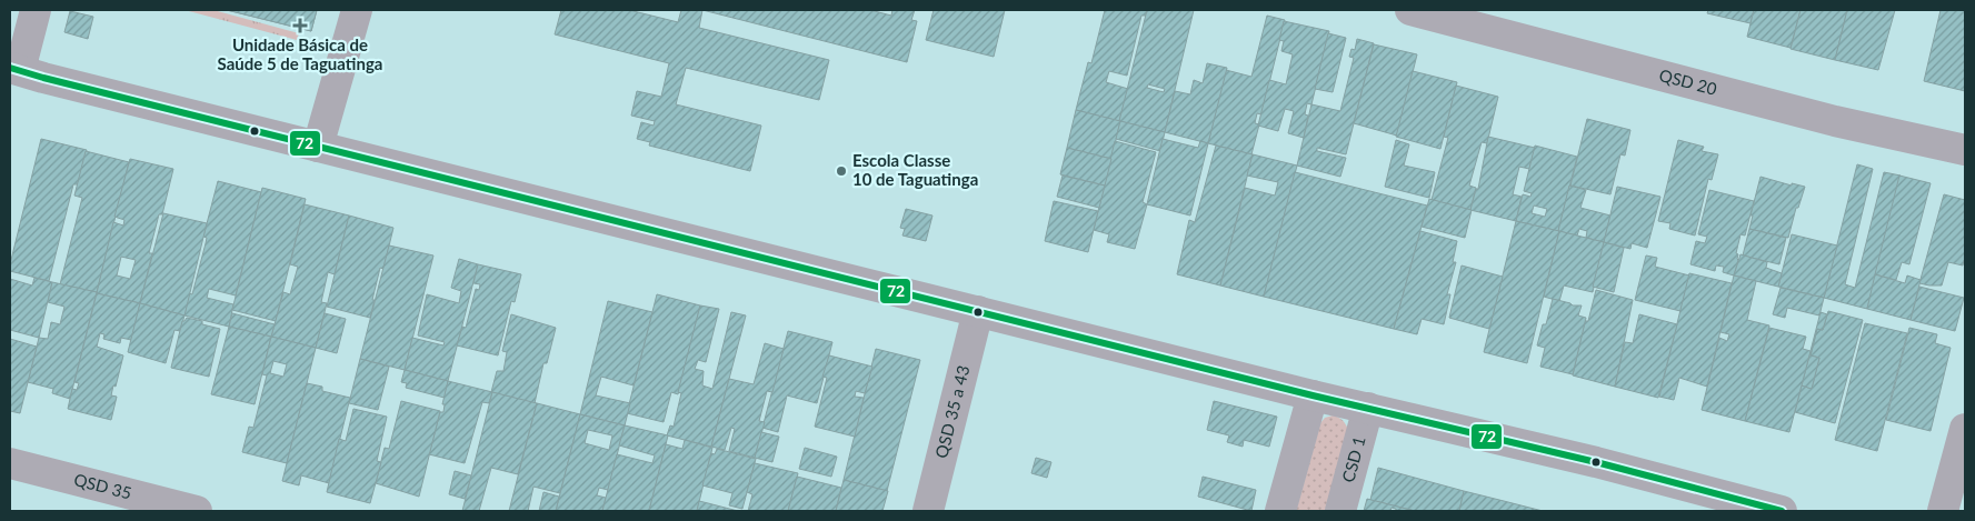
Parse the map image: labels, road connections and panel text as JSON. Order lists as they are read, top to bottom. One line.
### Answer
{"streets":{"street":["QSD 20","QSD 35 a 43","CSD 1","QSD 35"]},"places":{"health":["Unidade Básica de Saúde 5 de Taguatinga"],"other":["Escola Classe 10 de Taguatinga"]},"lines":["transit line 72"]}
